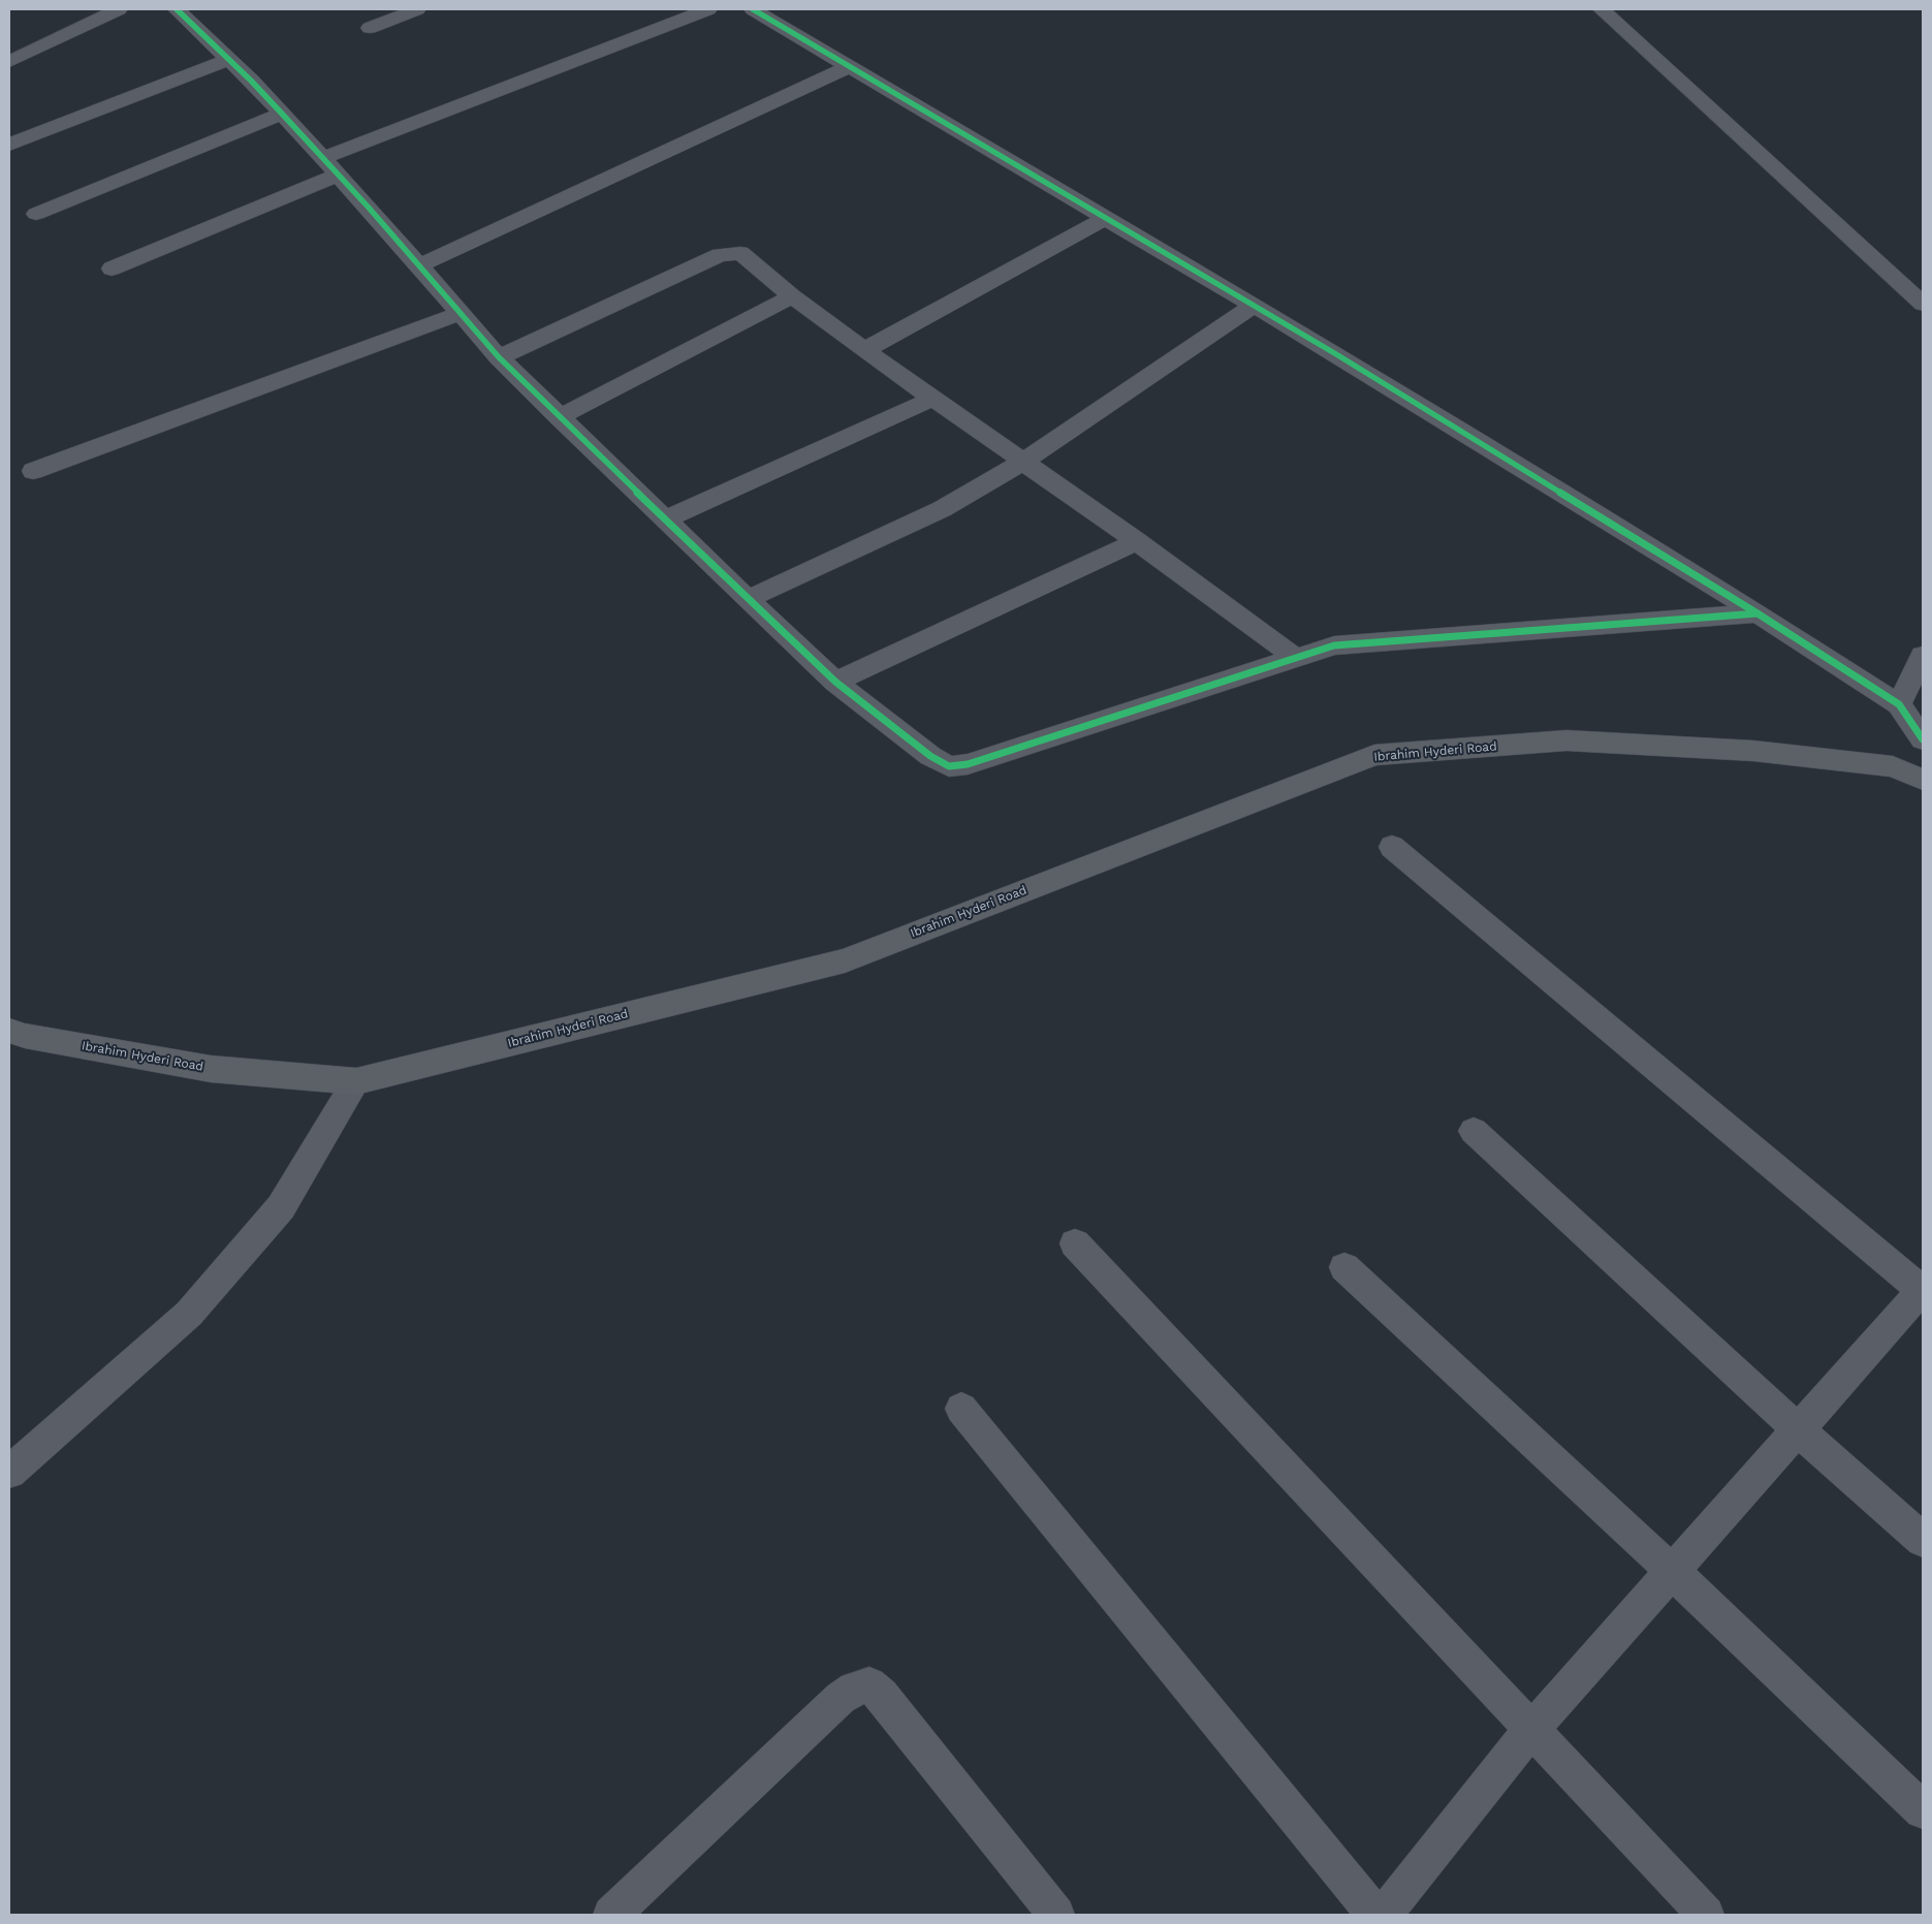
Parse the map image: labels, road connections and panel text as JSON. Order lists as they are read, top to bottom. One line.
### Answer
{"streets":{"main road":["Ibrahim Hyderi Road"]}}
